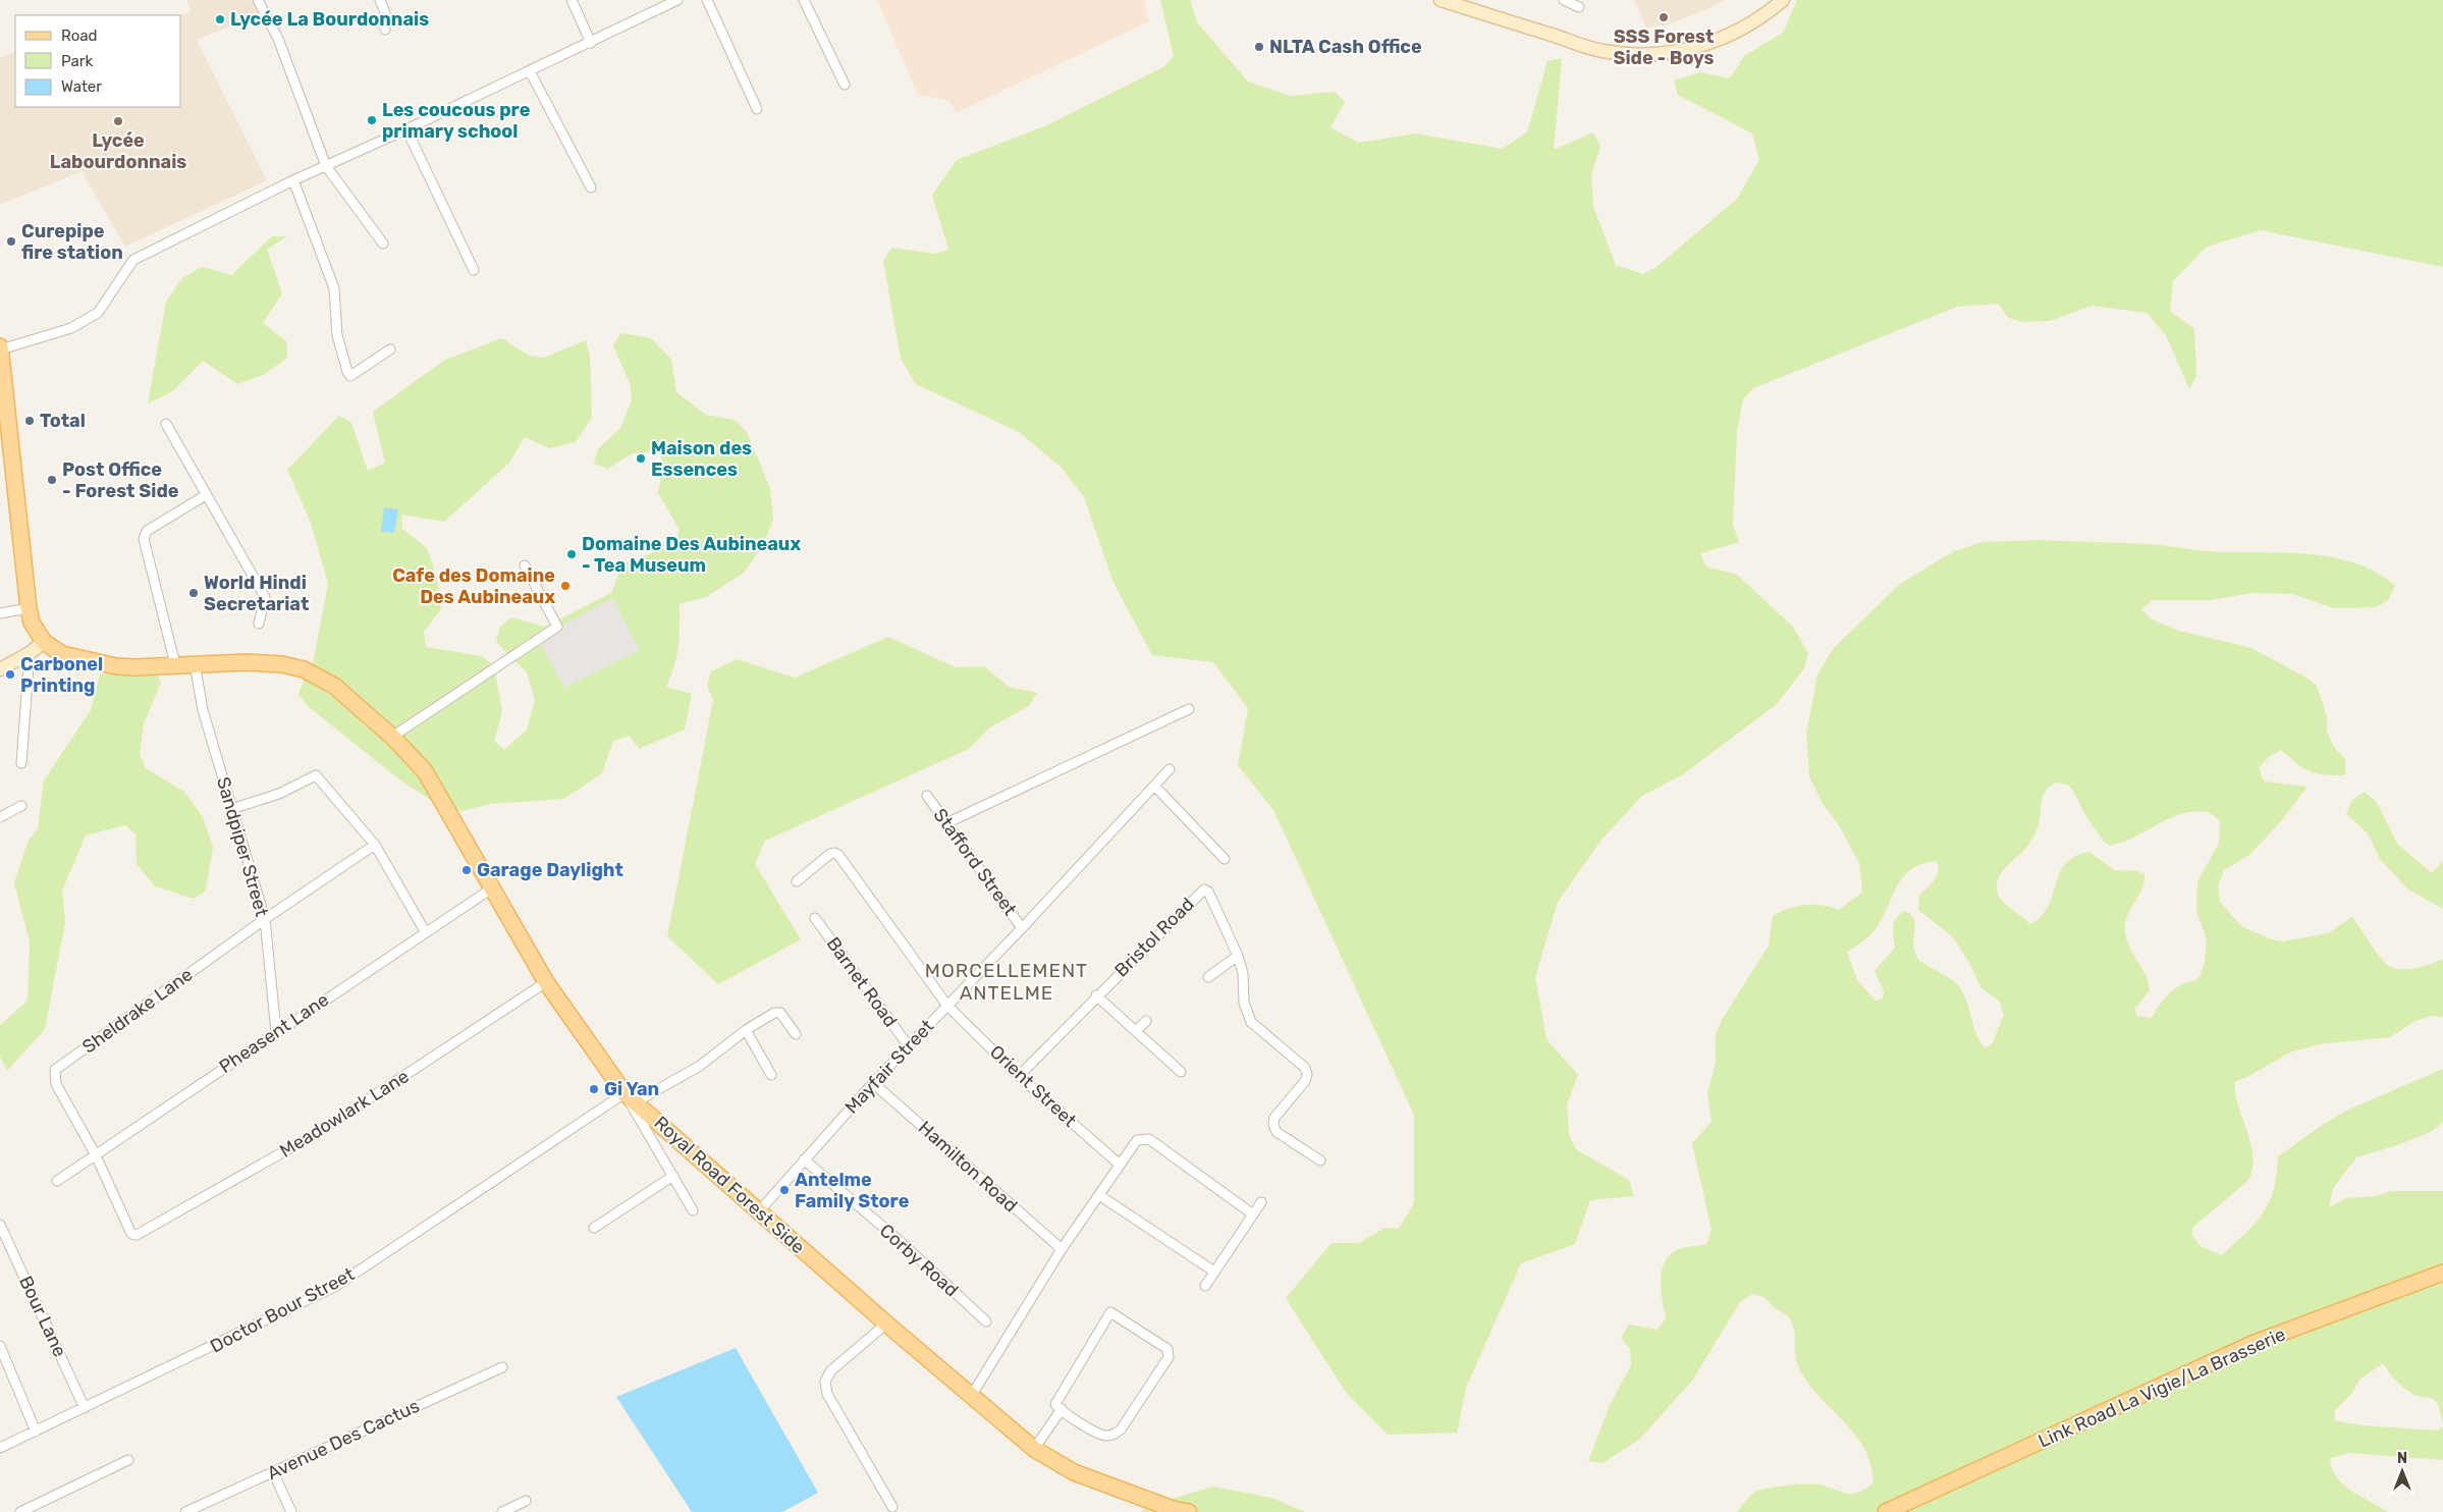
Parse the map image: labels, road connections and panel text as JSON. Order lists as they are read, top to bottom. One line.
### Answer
{"streets":{"main road":["Royal Road Forest Side","Link Road La Vigie/La Brasserie"],"street":["Sandpiper Street","Stafford Street","Bristol Road","Barnet Road","Sheldrake Lane","Pheasent Lane","Mayfair Street","Orient Street","Meadowlark Lane","Hamilton Road","Corby Road","Doctor Bour Street","Bour Lane","Avenue Des Cactus"]},"crossings":[["Sandpiper Street","Sheldrake Lane"],["Sandpiper Street","Pheasent Lane"],["Sandpiper Street","Royal Road Forest Side"],["Stafford Street","Mayfair Street"],["Bristol Road","Orient Street"],["Barnet Road","Mayfair Street"],["Sheldrake Lane","Pheasent Lane"],["Sheldrake Lane","Meadowlark Lane"],["Pheasent Lane","Royal Road Forest Side"],["Mayfair Street","Orient Street"],["Mayfair Street","Hamilton Road"],["Mayfair Street","Royal Road Forest Side"],["Mayfair Street","Corby Road"],["Meadowlark Lane","Royal Road Forest Side"],["Royal Road Forest Side","Doctor Bour Street"],["Doctor Bour Street","Bour Lane"]],"districts":["MORCELLEMENT ANTELME"],"places":["SSS Forest Side - Boys","Lycée La Bourdonnais","NLTA Cash Office","Les coucous pre primary school","Lycée Labourdonnais","Curepipe fire station","Total","Maison des Essences","Post Office - Forest Side","Domaine Des Aubineaux - Tea Museum","Cafe des Domaine Des Aubineaux","World Hindi Secretariat","Carbonel Printing","Garage Daylight","Gi Yan","Antelme Family Store"],"legend":["Road","Park","Water"],"north":"top"}
